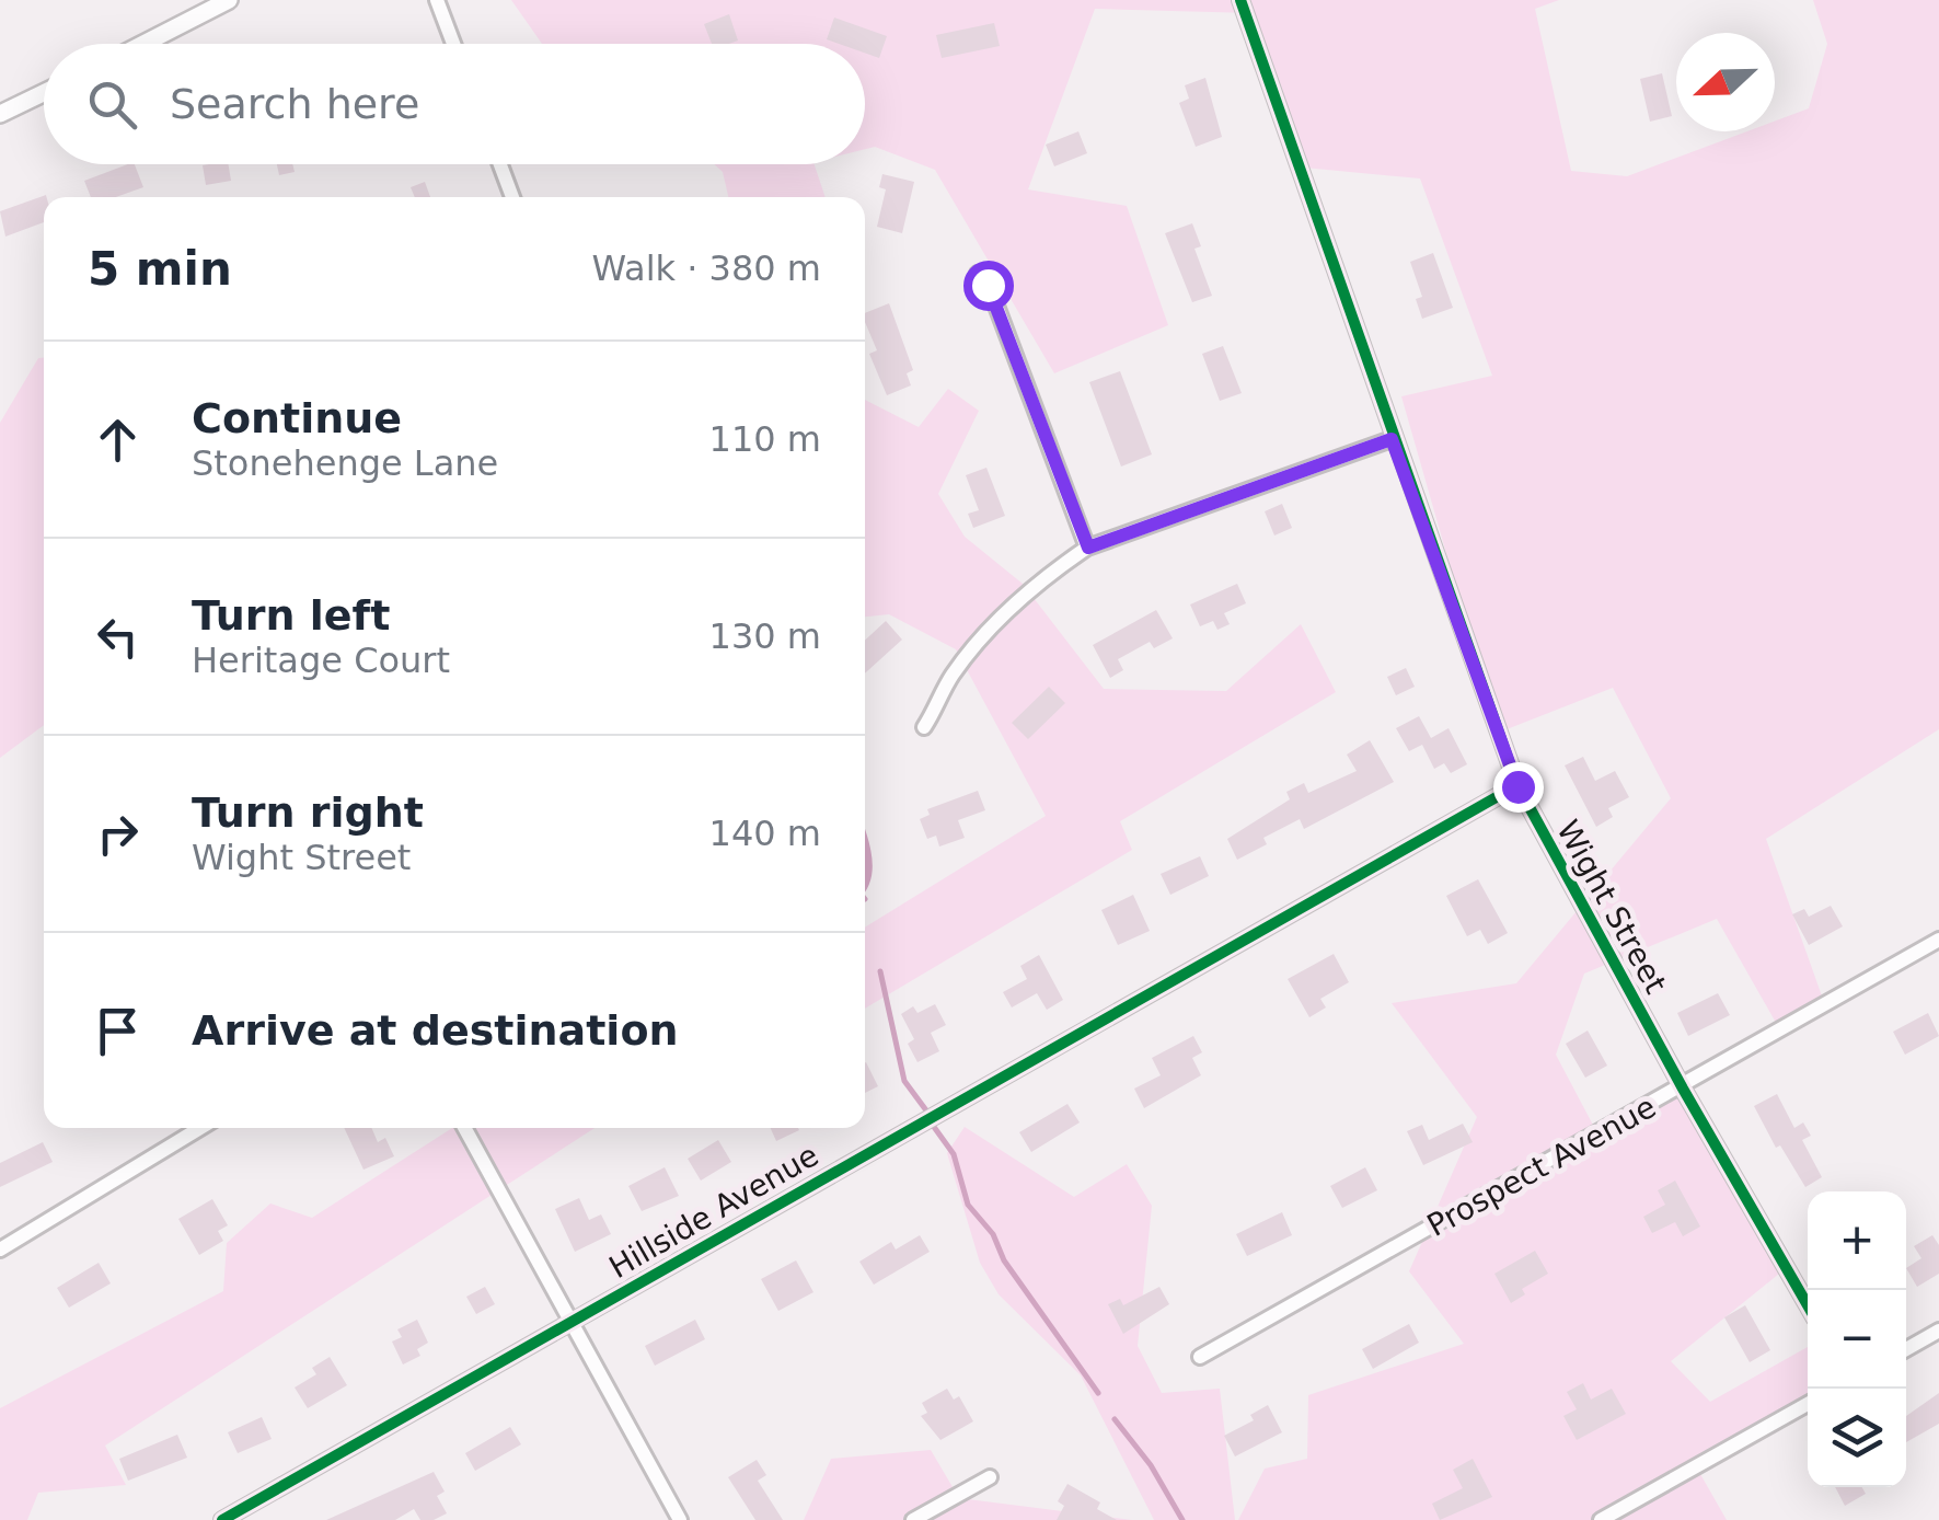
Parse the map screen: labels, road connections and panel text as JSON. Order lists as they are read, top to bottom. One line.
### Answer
{"streets":{"street":["Wight Street","Prospect Avenue","Hillside Avenue"]},"crossings":[["Wight Street","Prospect Avenue"],["Wight Street","Hillside Avenue"]],"north":"left","page":{"search":"Search here","heading":["5 min","Walk · 380 m"],"list":[["Continue","Stonehenge Lane","110 m"],["Turn left","Heritage Court","130 m"],["Turn right","Wight Street","140 m"],"Arrive at destination"],"map_buttons":["+","−"]}}
